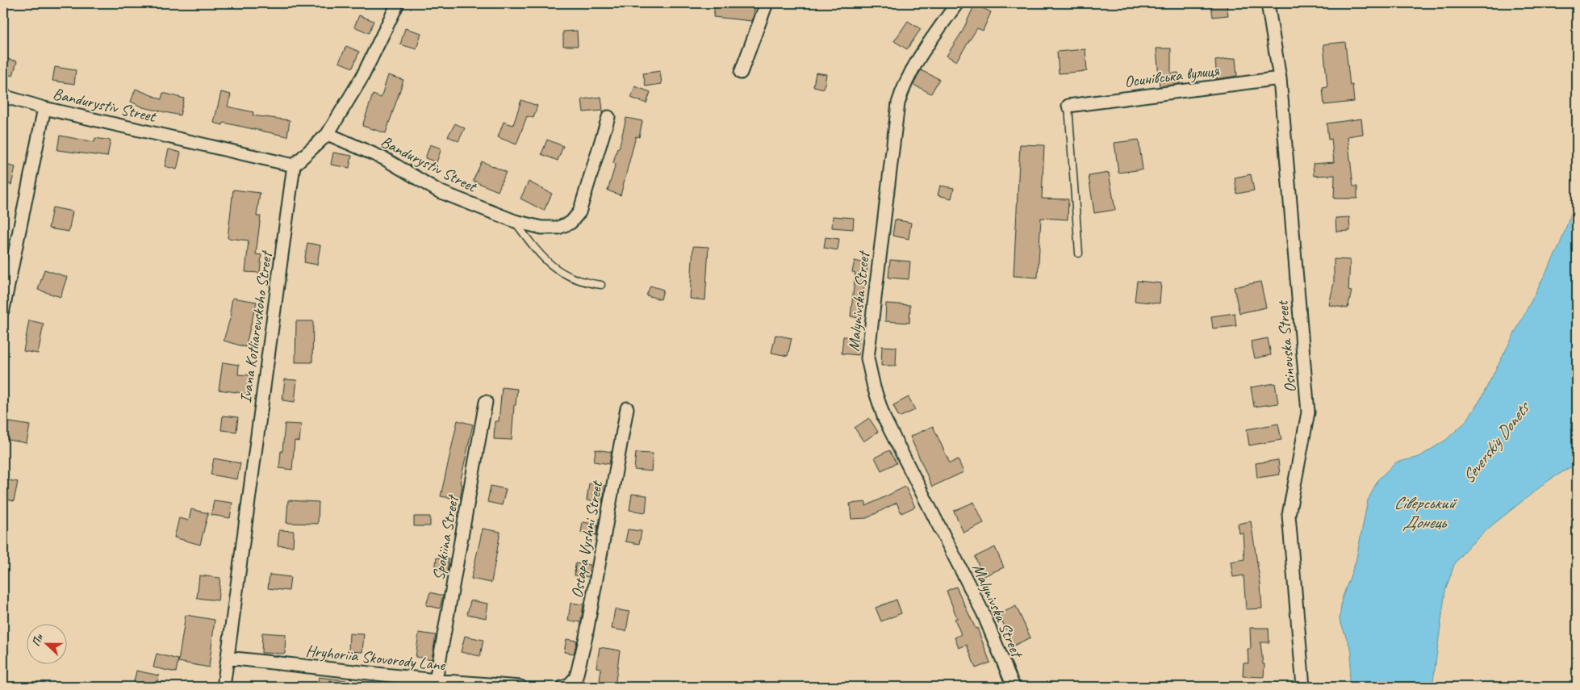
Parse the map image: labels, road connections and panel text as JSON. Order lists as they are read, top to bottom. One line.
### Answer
{"streets":{"street":["Осинівська вулиця","Bandurystiv Street","Malynivska Street","Ivana Kotliarevskoho Street","Osinovska Street","Spokiina Street","Ostapa Vyshni Street","Hryhoriia Skovorody Lane"]},"crossings":[["Осинівська вулиця","Osinovska Street"],["Bandurystiv Street","Ivana Kotliarevskoho Street"],["Ivana Kotliarevskoho Street","Hryhoriia Skovorody Lane"],["Spokiina Street","Hryhoriia Skovorody Lane"]],"water":["Severskiy Donets","Сіверський Донець"],"north":"left"}
